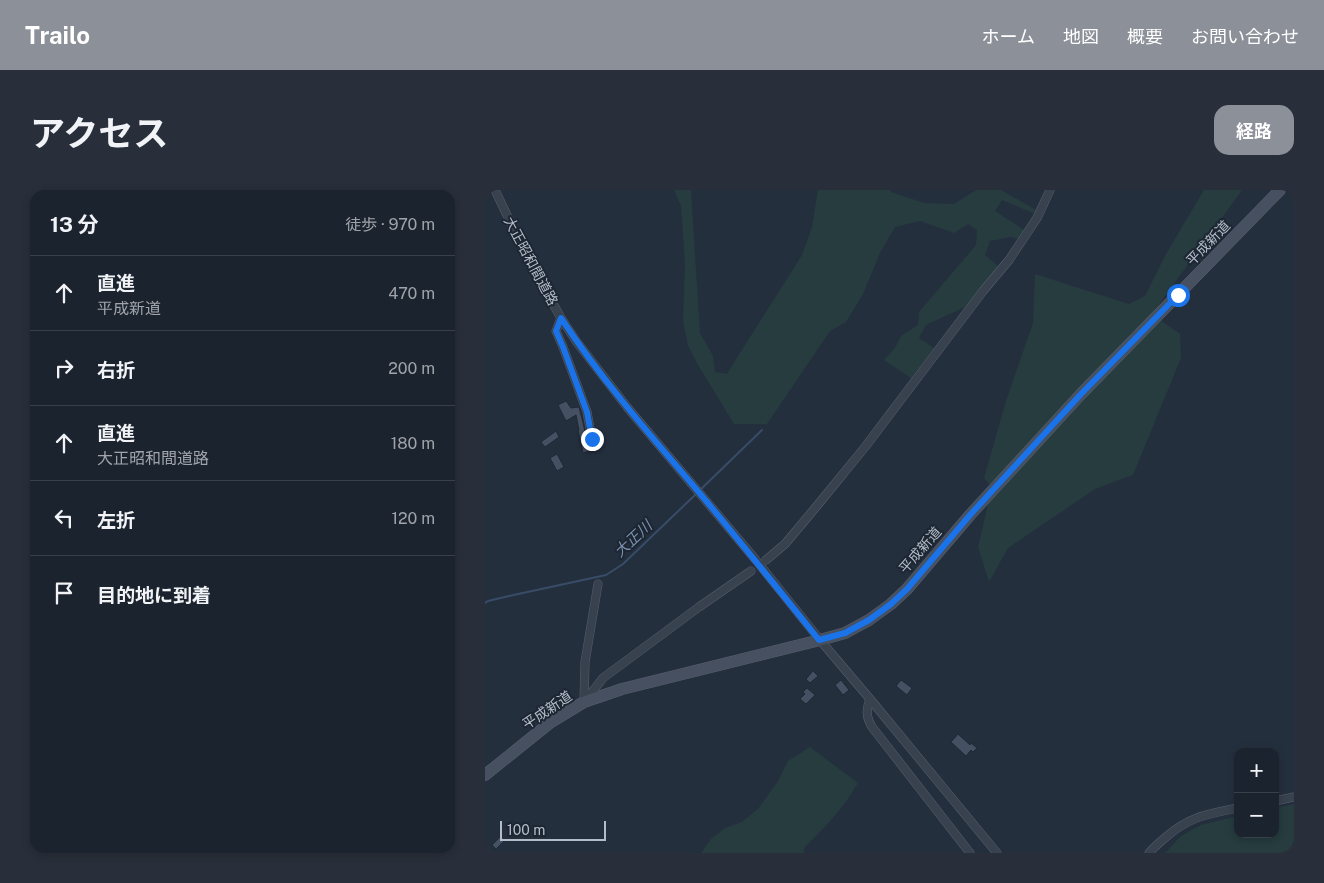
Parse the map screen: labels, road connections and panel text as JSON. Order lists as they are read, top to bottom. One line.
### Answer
{"streets":{"street":["平成新道","大正昭和間道路"]},"crossings":[["平成新道","大正昭和間道路"]],"water":["大正川"],"scale_bar":"100 m","page":{"header":"Trailo","nav":["ホーム","地図","概要","お問い合わせ"],"title":"アクセス","buttons":"経路","heading":["13 分","徒歩 · 970 m"],"list":[["直進","平成新道","470 m"],["右折","200 m"],["直進","大正昭和間道路","180 m"],["左折","120 m"],"目的地に到着"],"map_buttons":["+","−"],"scale":"100 m"}}
